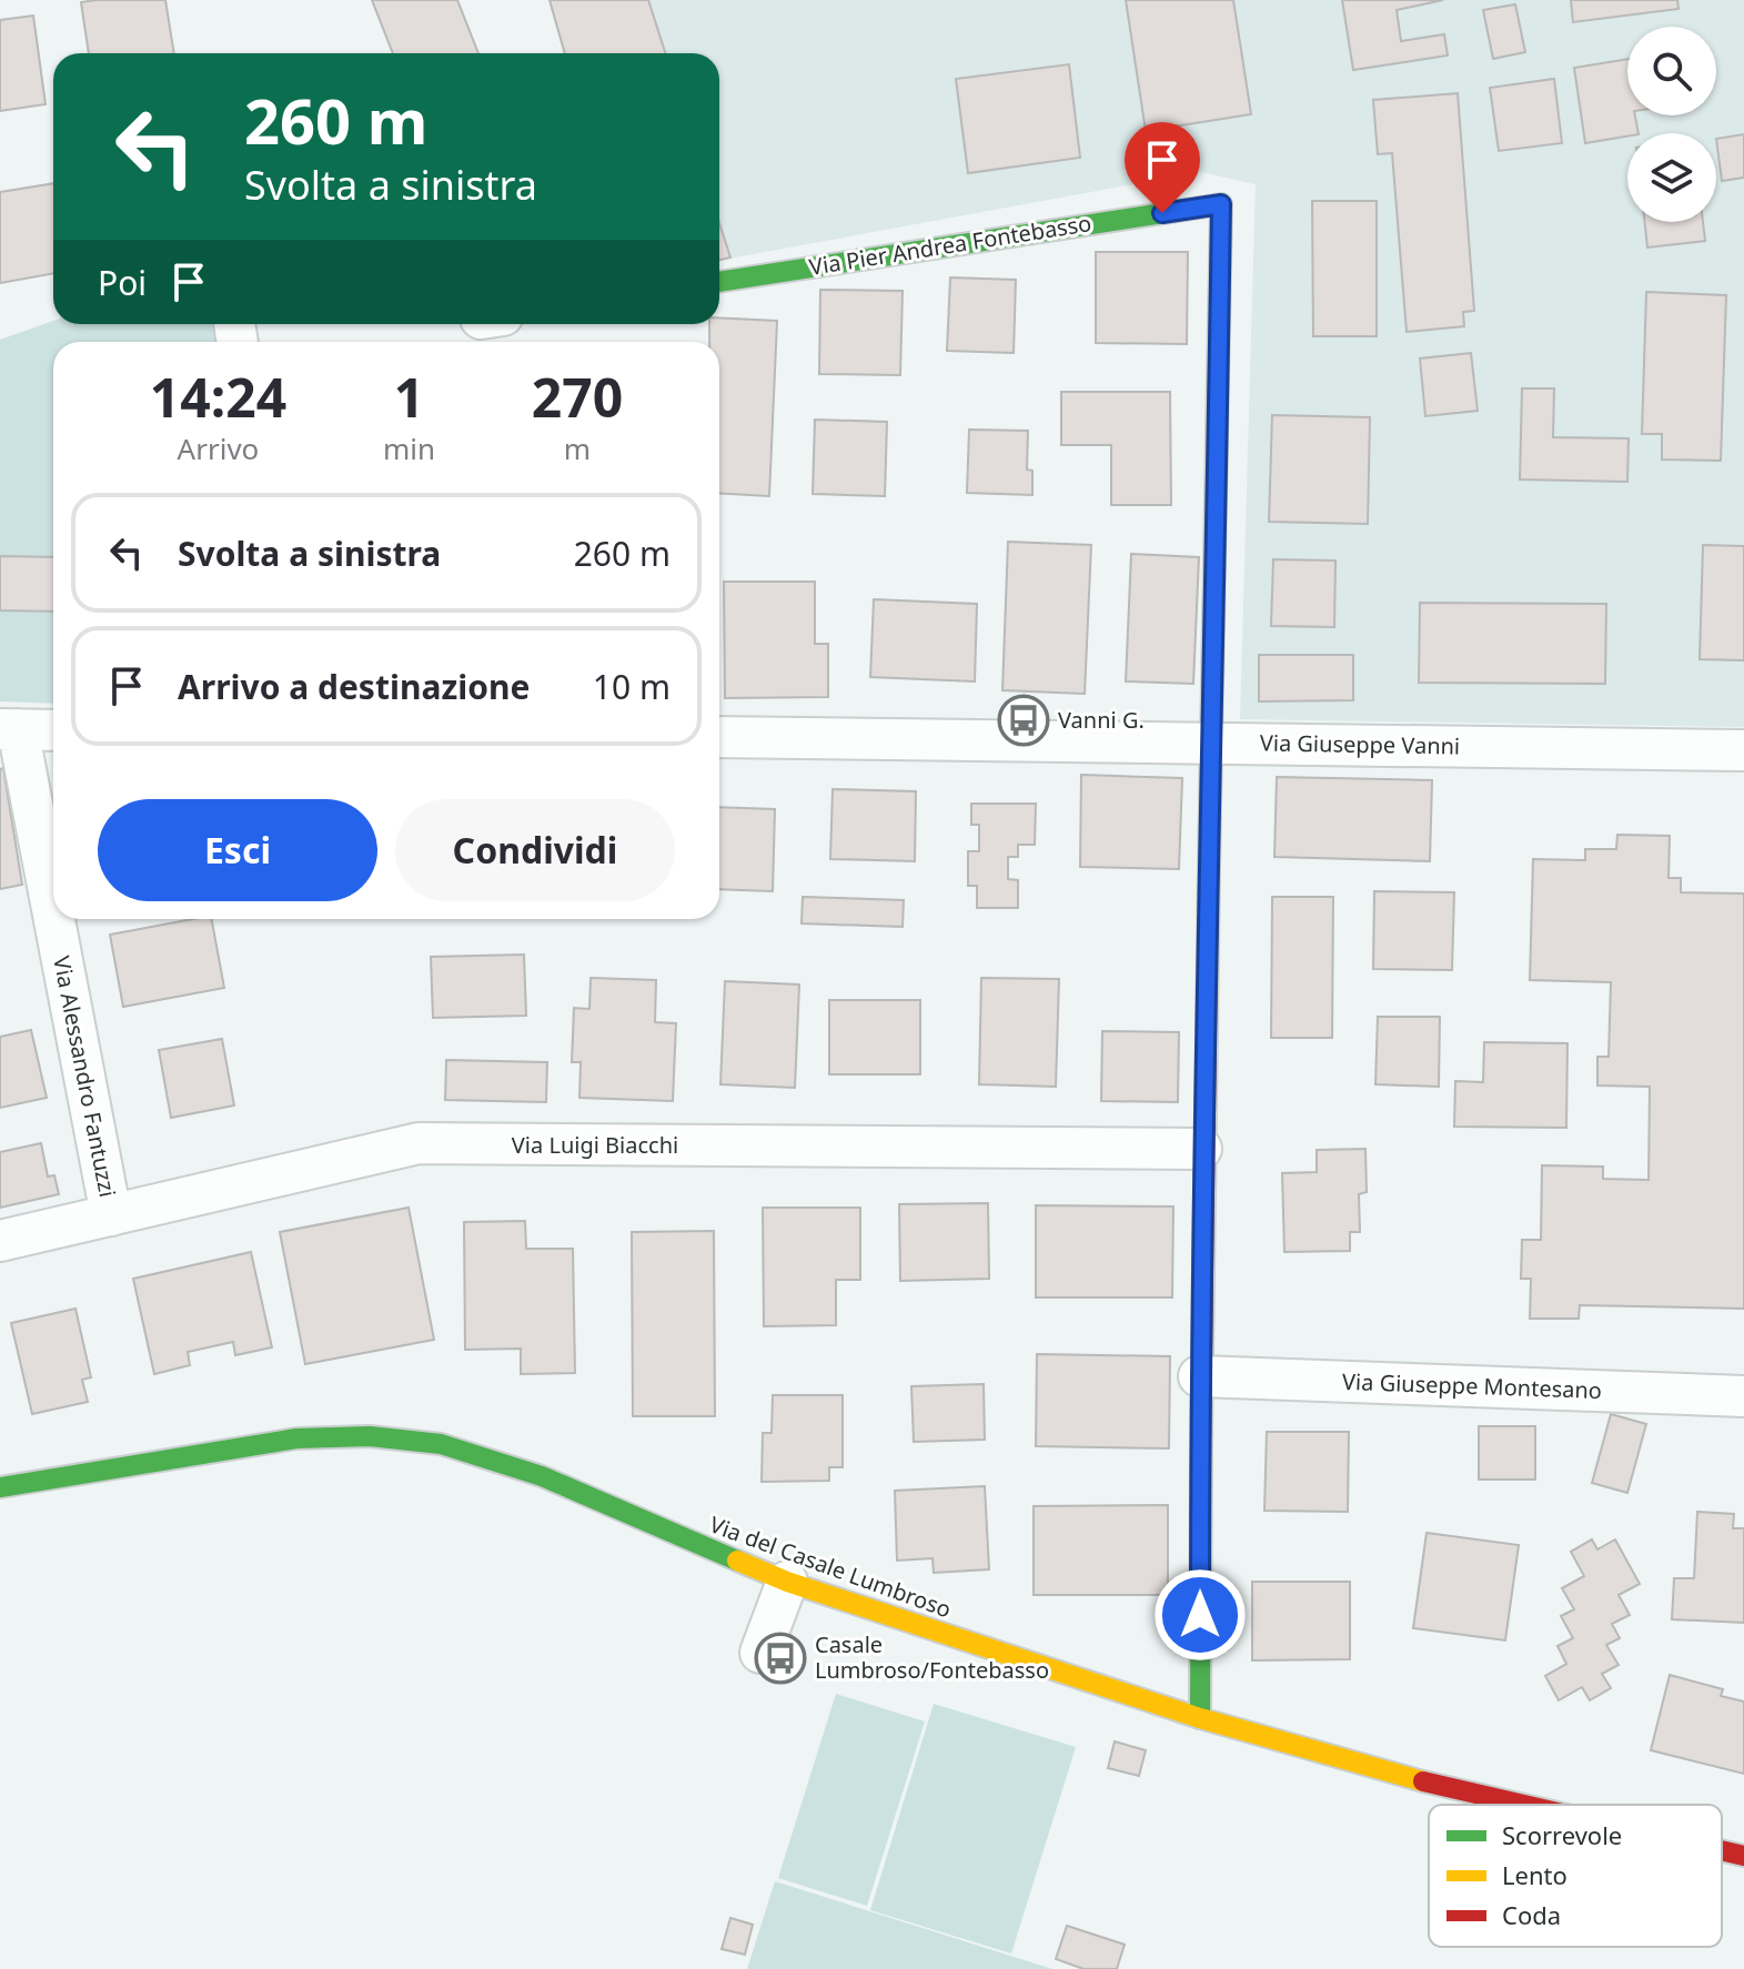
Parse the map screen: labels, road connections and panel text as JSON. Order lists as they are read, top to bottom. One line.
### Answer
{"streets":{"street":["Via Pier Andrea Fontebasso","Via Giuseppe Vanni","Via Alessandro Fantuzzi","Via Luigi Biacchi","Via Giuseppe Montesano","Via del Casale Lumbroso"]},"crossings":[["Via Pier Andrea Fontebasso","Via Giuseppe Vanni"],["Via Pier Andrea Fontebasso","Via Luigi Biacchi"],["Via Pier Andrea Fontebasso","Via Giuseppe Montesano"],["Via Pier Andrea Fontebasso","Via del Casale Lumbroso"],["Via Alessandro Fantuzzi","Via Luigi Biacchi"]],"places":{"bus stop":["Vanni G.","Casale Lumbroso/Fontebasso"]},"legend":["Scorrevole","Lento","Coda"],"page":{"turn":["260 m","Svolta a sinistra"],"then":"Poi","eta":["14:24","Arrivo","1","min","270","m"],"list":[{"name":"Svolta a sinistra","value":"260 m"},{"name":"Arrivo a destinazione","value":"10 m"}],"buttons":["Esci","Condividi"]}}
